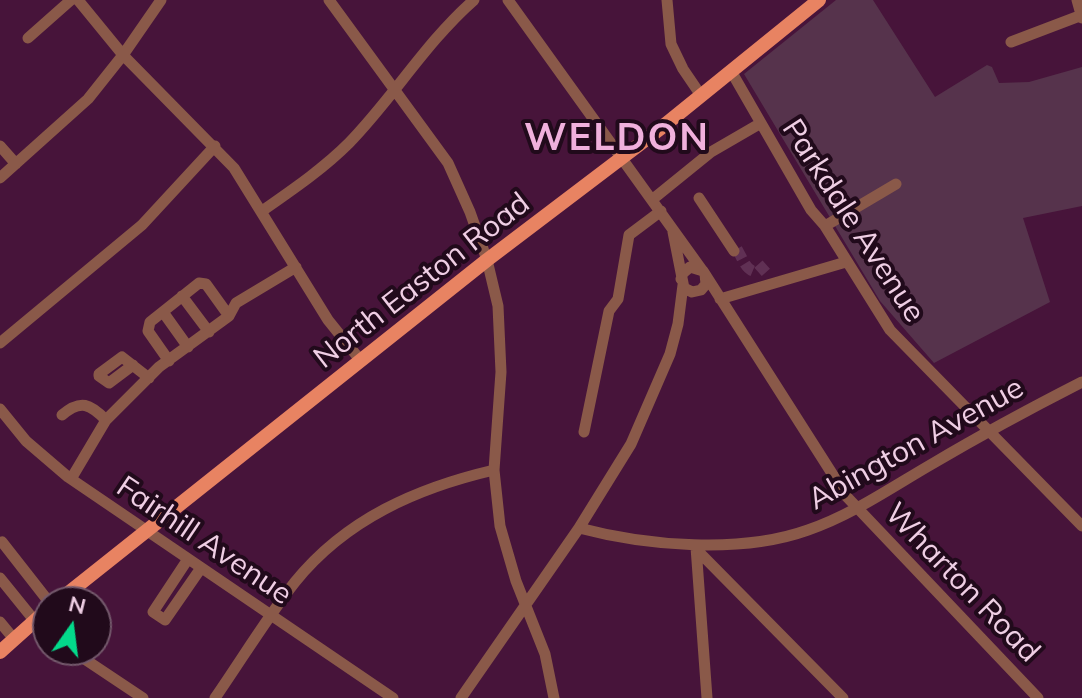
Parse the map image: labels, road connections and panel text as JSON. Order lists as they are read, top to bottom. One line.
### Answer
{"streets":{"main road":["North Easton Road"],"street":["Parkdale Avenue","Abington Avenue","Fairhill Avenue","Wharton Road"]},"crossings":[["Parkdale Avenue","North Easton Road"],["Parkdale Avenue","Abington Avenue"],["North Easton Road","Fairhill Avenue"],["North Easton Road","Wharton Road"],["Abington Avenue","Wharton Road"]],"districts":["WELDON"],"north":"top"}
